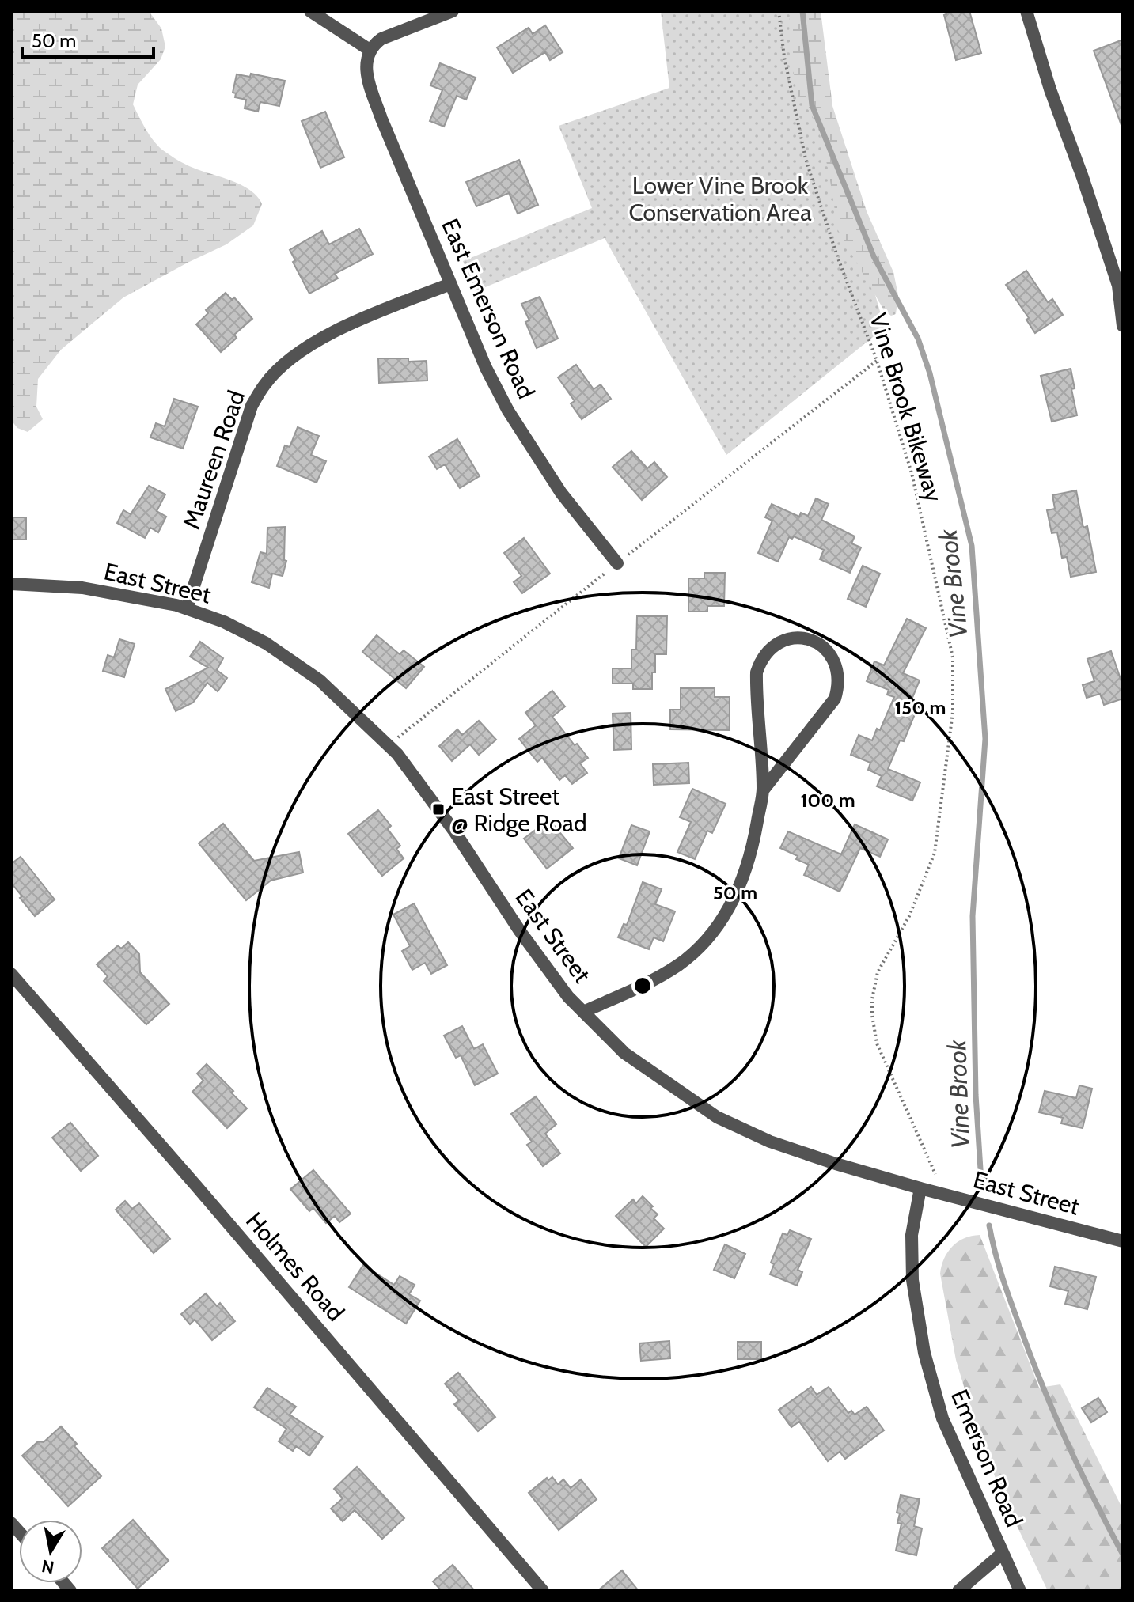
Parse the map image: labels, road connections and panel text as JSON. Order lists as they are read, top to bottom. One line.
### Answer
{"streets":{"street":["East Emerson Road","Maureen Road","East Street","Holmes Road","Emerson Road"],"path":["Vine Brook Bikeway"]},"crossings":[["East Emerson Road","Maureen Road"],["Maureen Road","East Street"],["East Street","Emerson Road"]],"water":["Vine Brook"],"parks":["Lower Vine Brook Conservation Area"],"places":{"transit":["East Street @ Ridge Road"]},"scale_bar":"50 m","north":"bottom","rings":["150 m","100 m","50 m"]}
